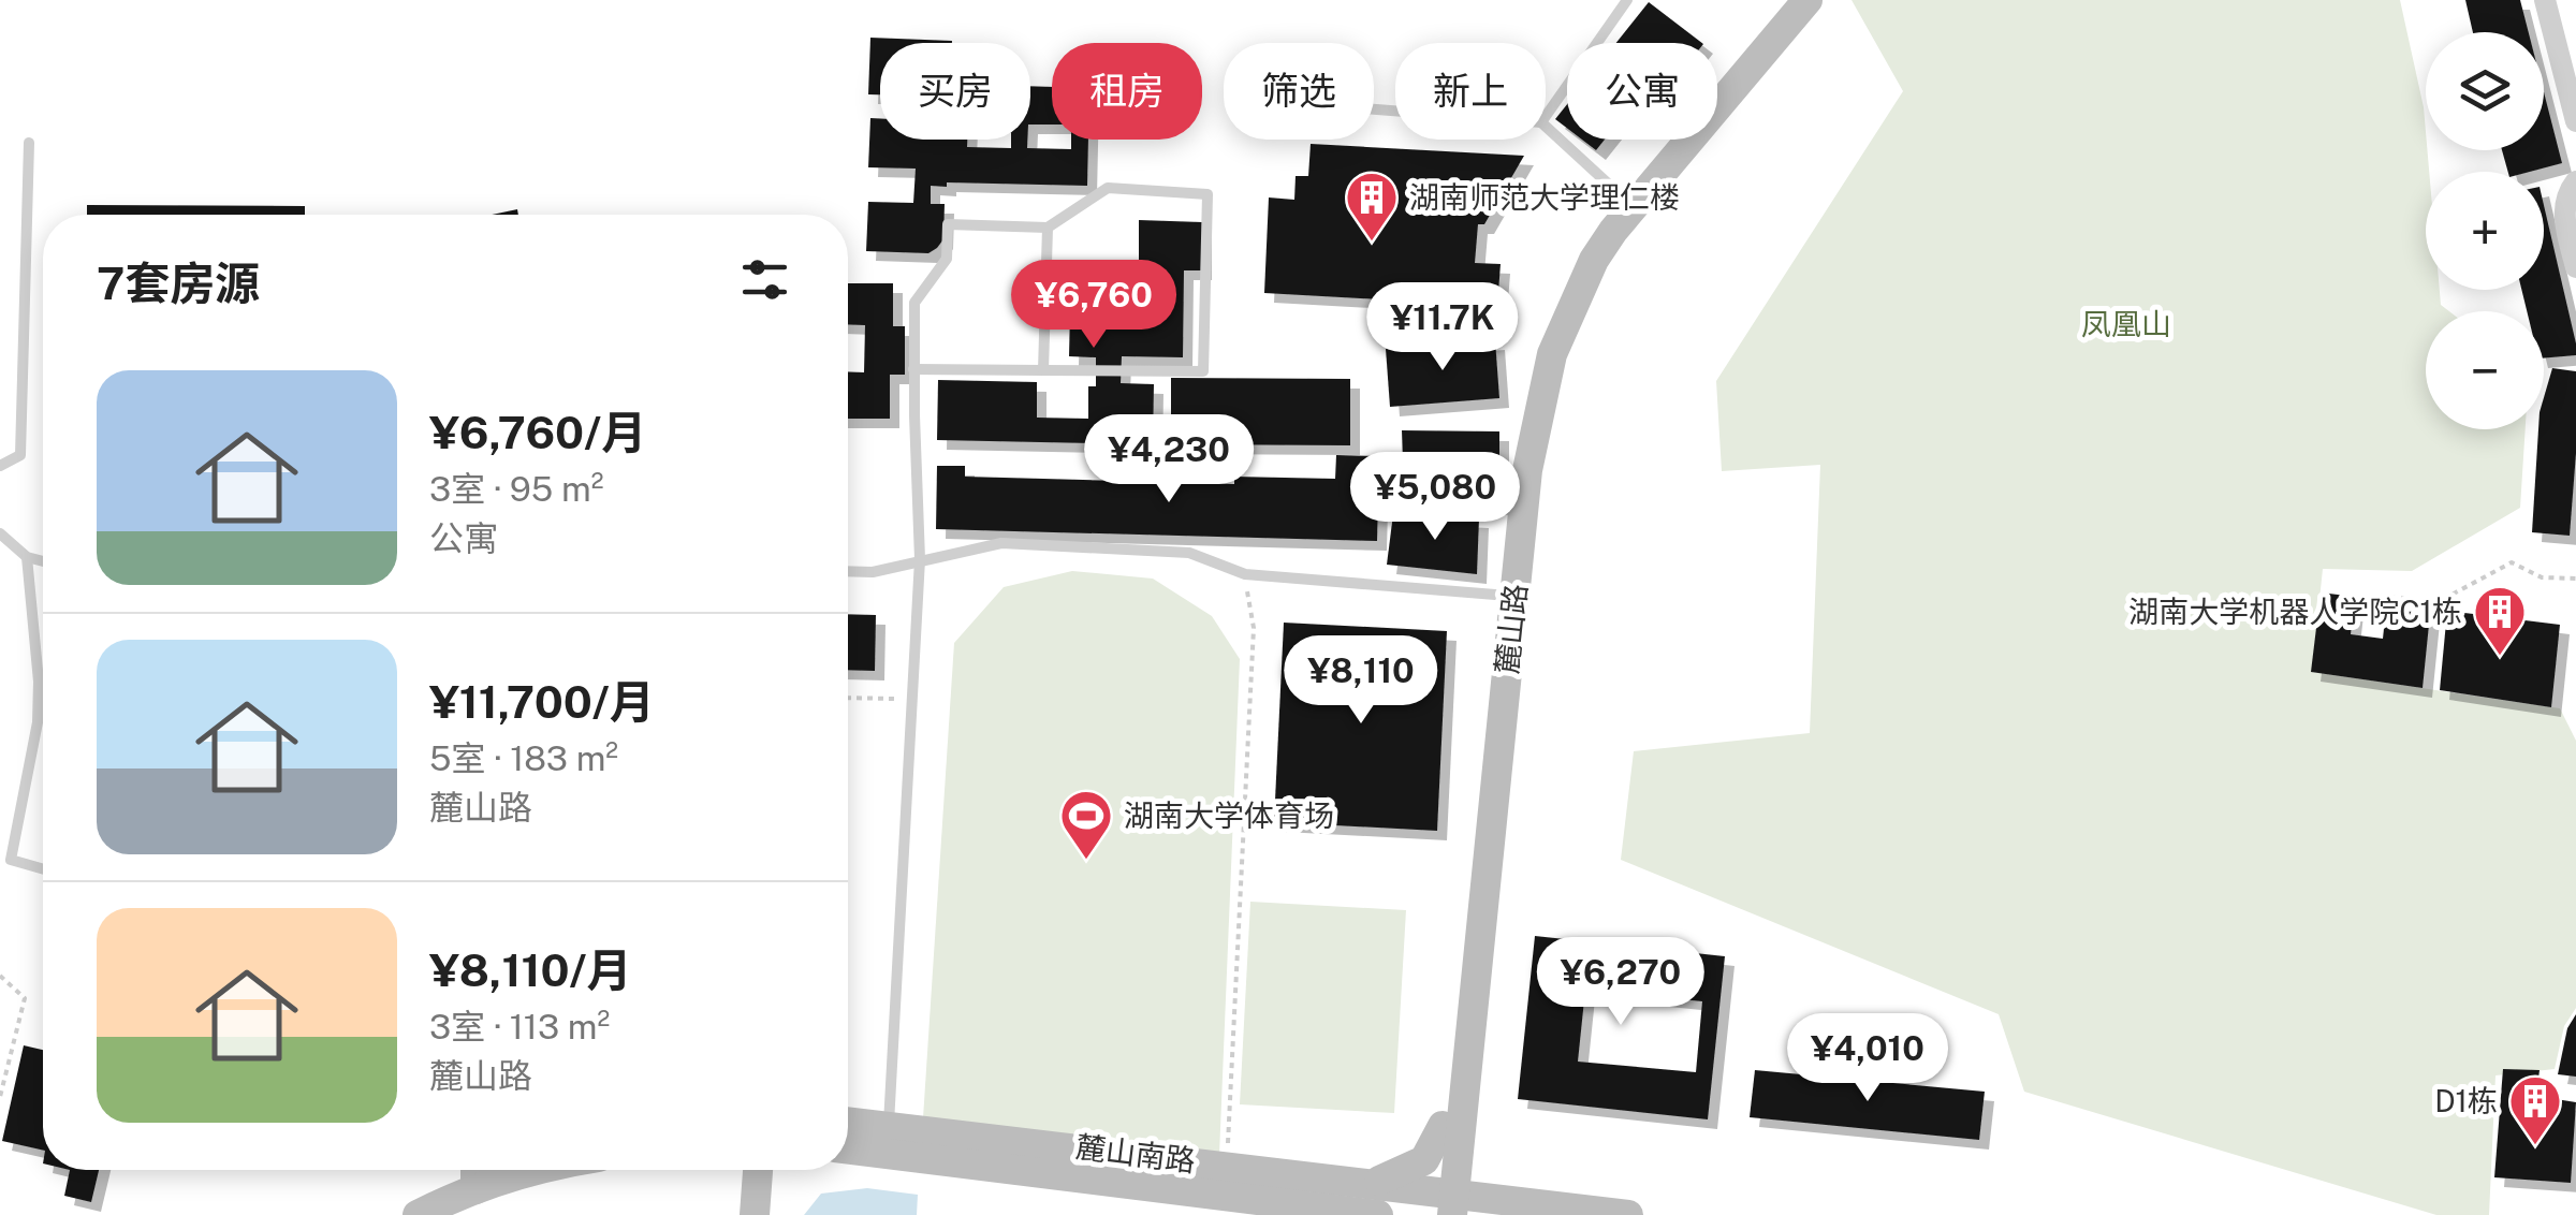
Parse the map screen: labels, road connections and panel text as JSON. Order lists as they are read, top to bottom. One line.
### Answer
{"streets":{"main road":["麓山路","麓山南路"]},"crossings":[["麓山路","麓山南路"]],"parks":["凤凰山"],"places":{"building":["湖南师范大学理仁楼","湖南大学机器人学院C1栋","D1栋"],"sports":["湖南大学体育场"]},"page":{"map_buttons":["+","−"],"chip":["买房","租房","筛选","新上","公寓"],"heading":"7套房源","price":["¥6,760","¥11.7K","¥4,230","¥5,080","¥8,110","¥6,270","¥4,010"],"list":[{"name":"¥6,760/月","note":"3室 · 95 m² · 公寓"},{"name":"¥11,700/月","note":"5室 · 183 m² · 麓山路"},{"name":"¥8,110/月","note":"3室 · 113 m² · 麓山路"}]}}
